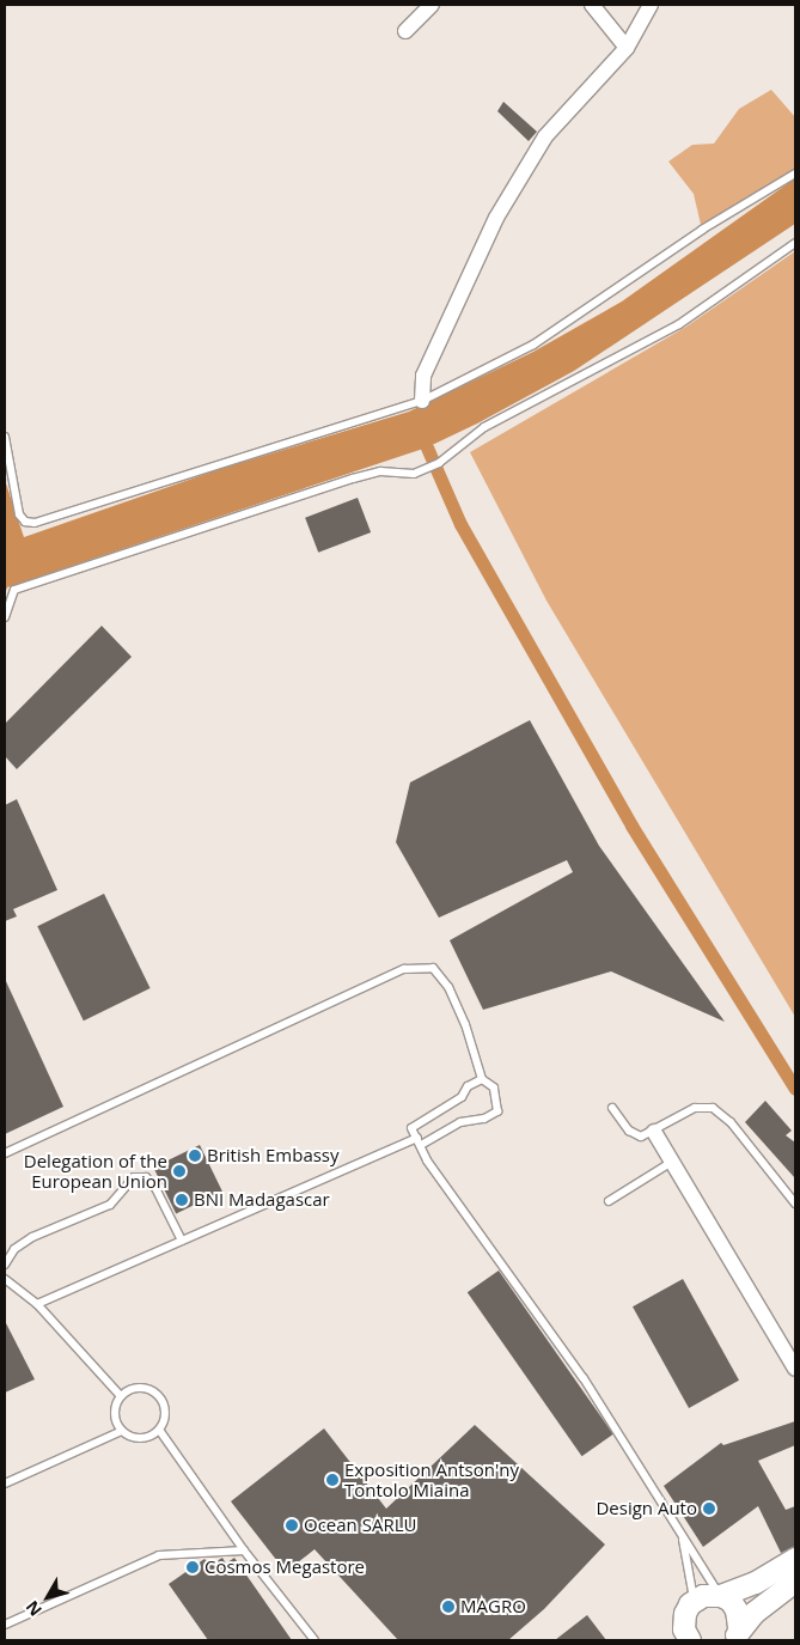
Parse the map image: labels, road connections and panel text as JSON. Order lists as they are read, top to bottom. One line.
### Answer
{"places":["British Embassy","Delegation of the European Union","BNI Madagascar","Exposition Antson'ny Tontolo Miaina","Design Auto","Ocean SARLU","Cosmos Megastore","MAGRO"],"north":"bottom left"}
